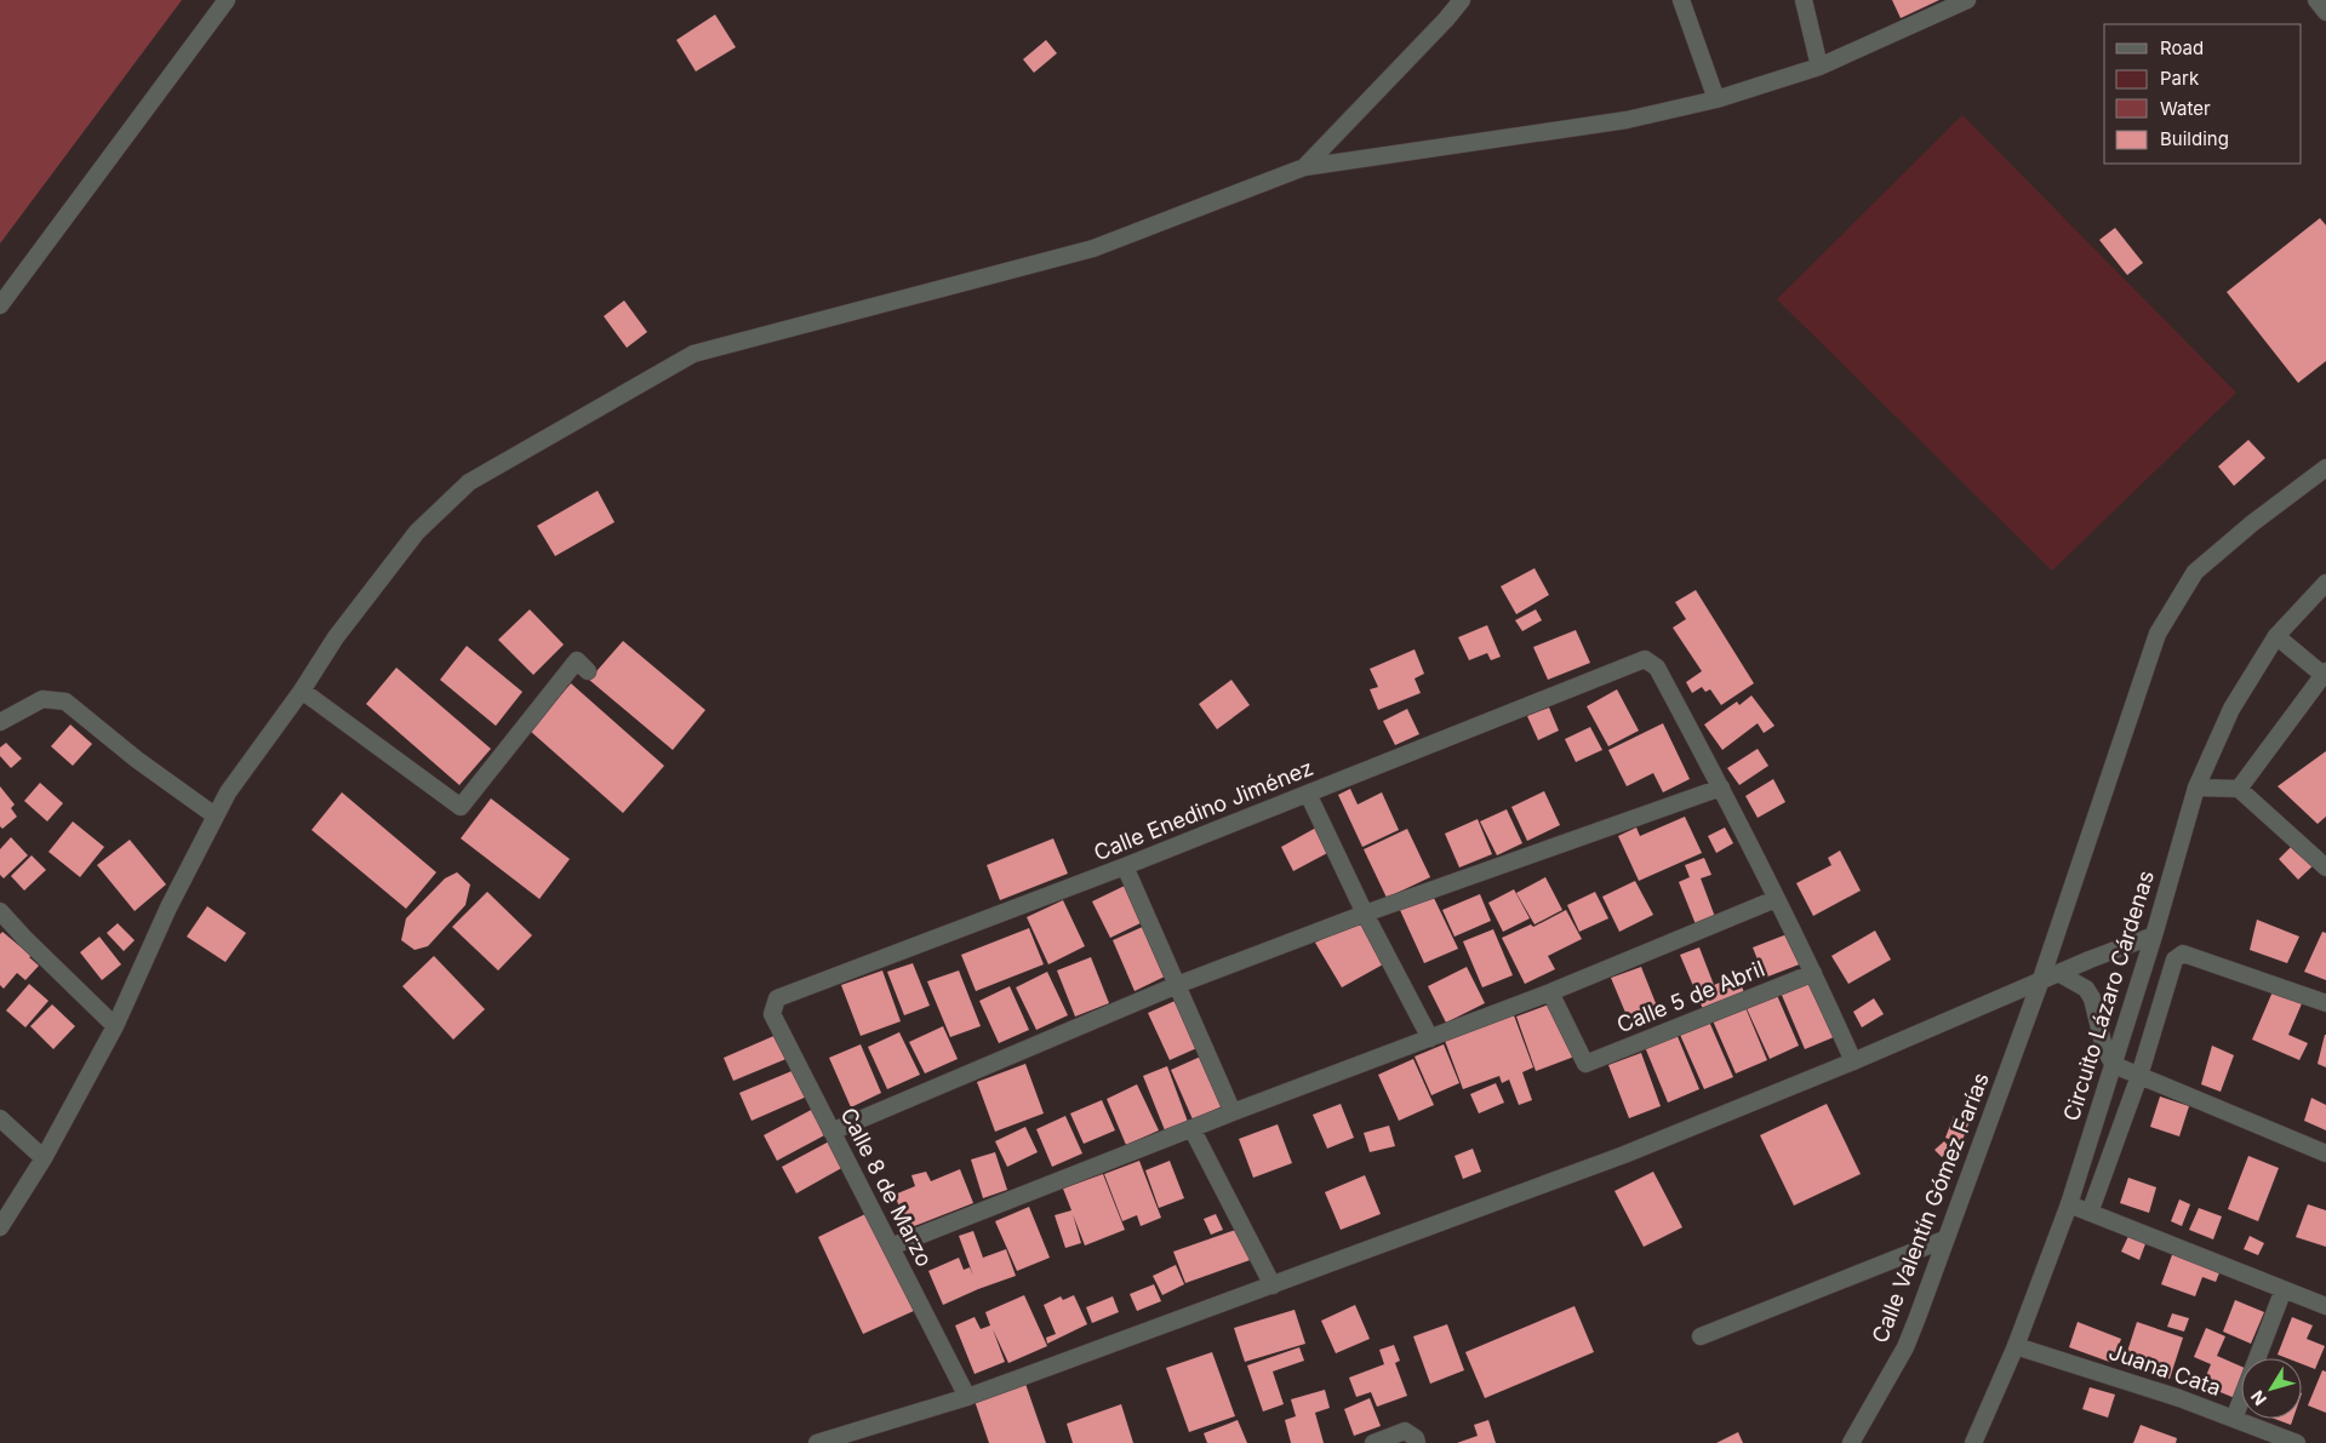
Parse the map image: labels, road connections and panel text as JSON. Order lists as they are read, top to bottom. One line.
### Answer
{"streets":{"street":["Calle Enedino Jiménez","Circuito Lázaro Cárdenas","Calle 5 de Abril","Calle 8 de Marzo","Calle Valentín Gómez Farías","Juana Cata"]},"crossings":[["Calle Enedino Jiménez","Calle 8 de Marzo"],["Circuito Lázaro Cárdenas","Juana Cata"]],"legend":["Road","Park","Water","Building"],"north":"bottom left"}
